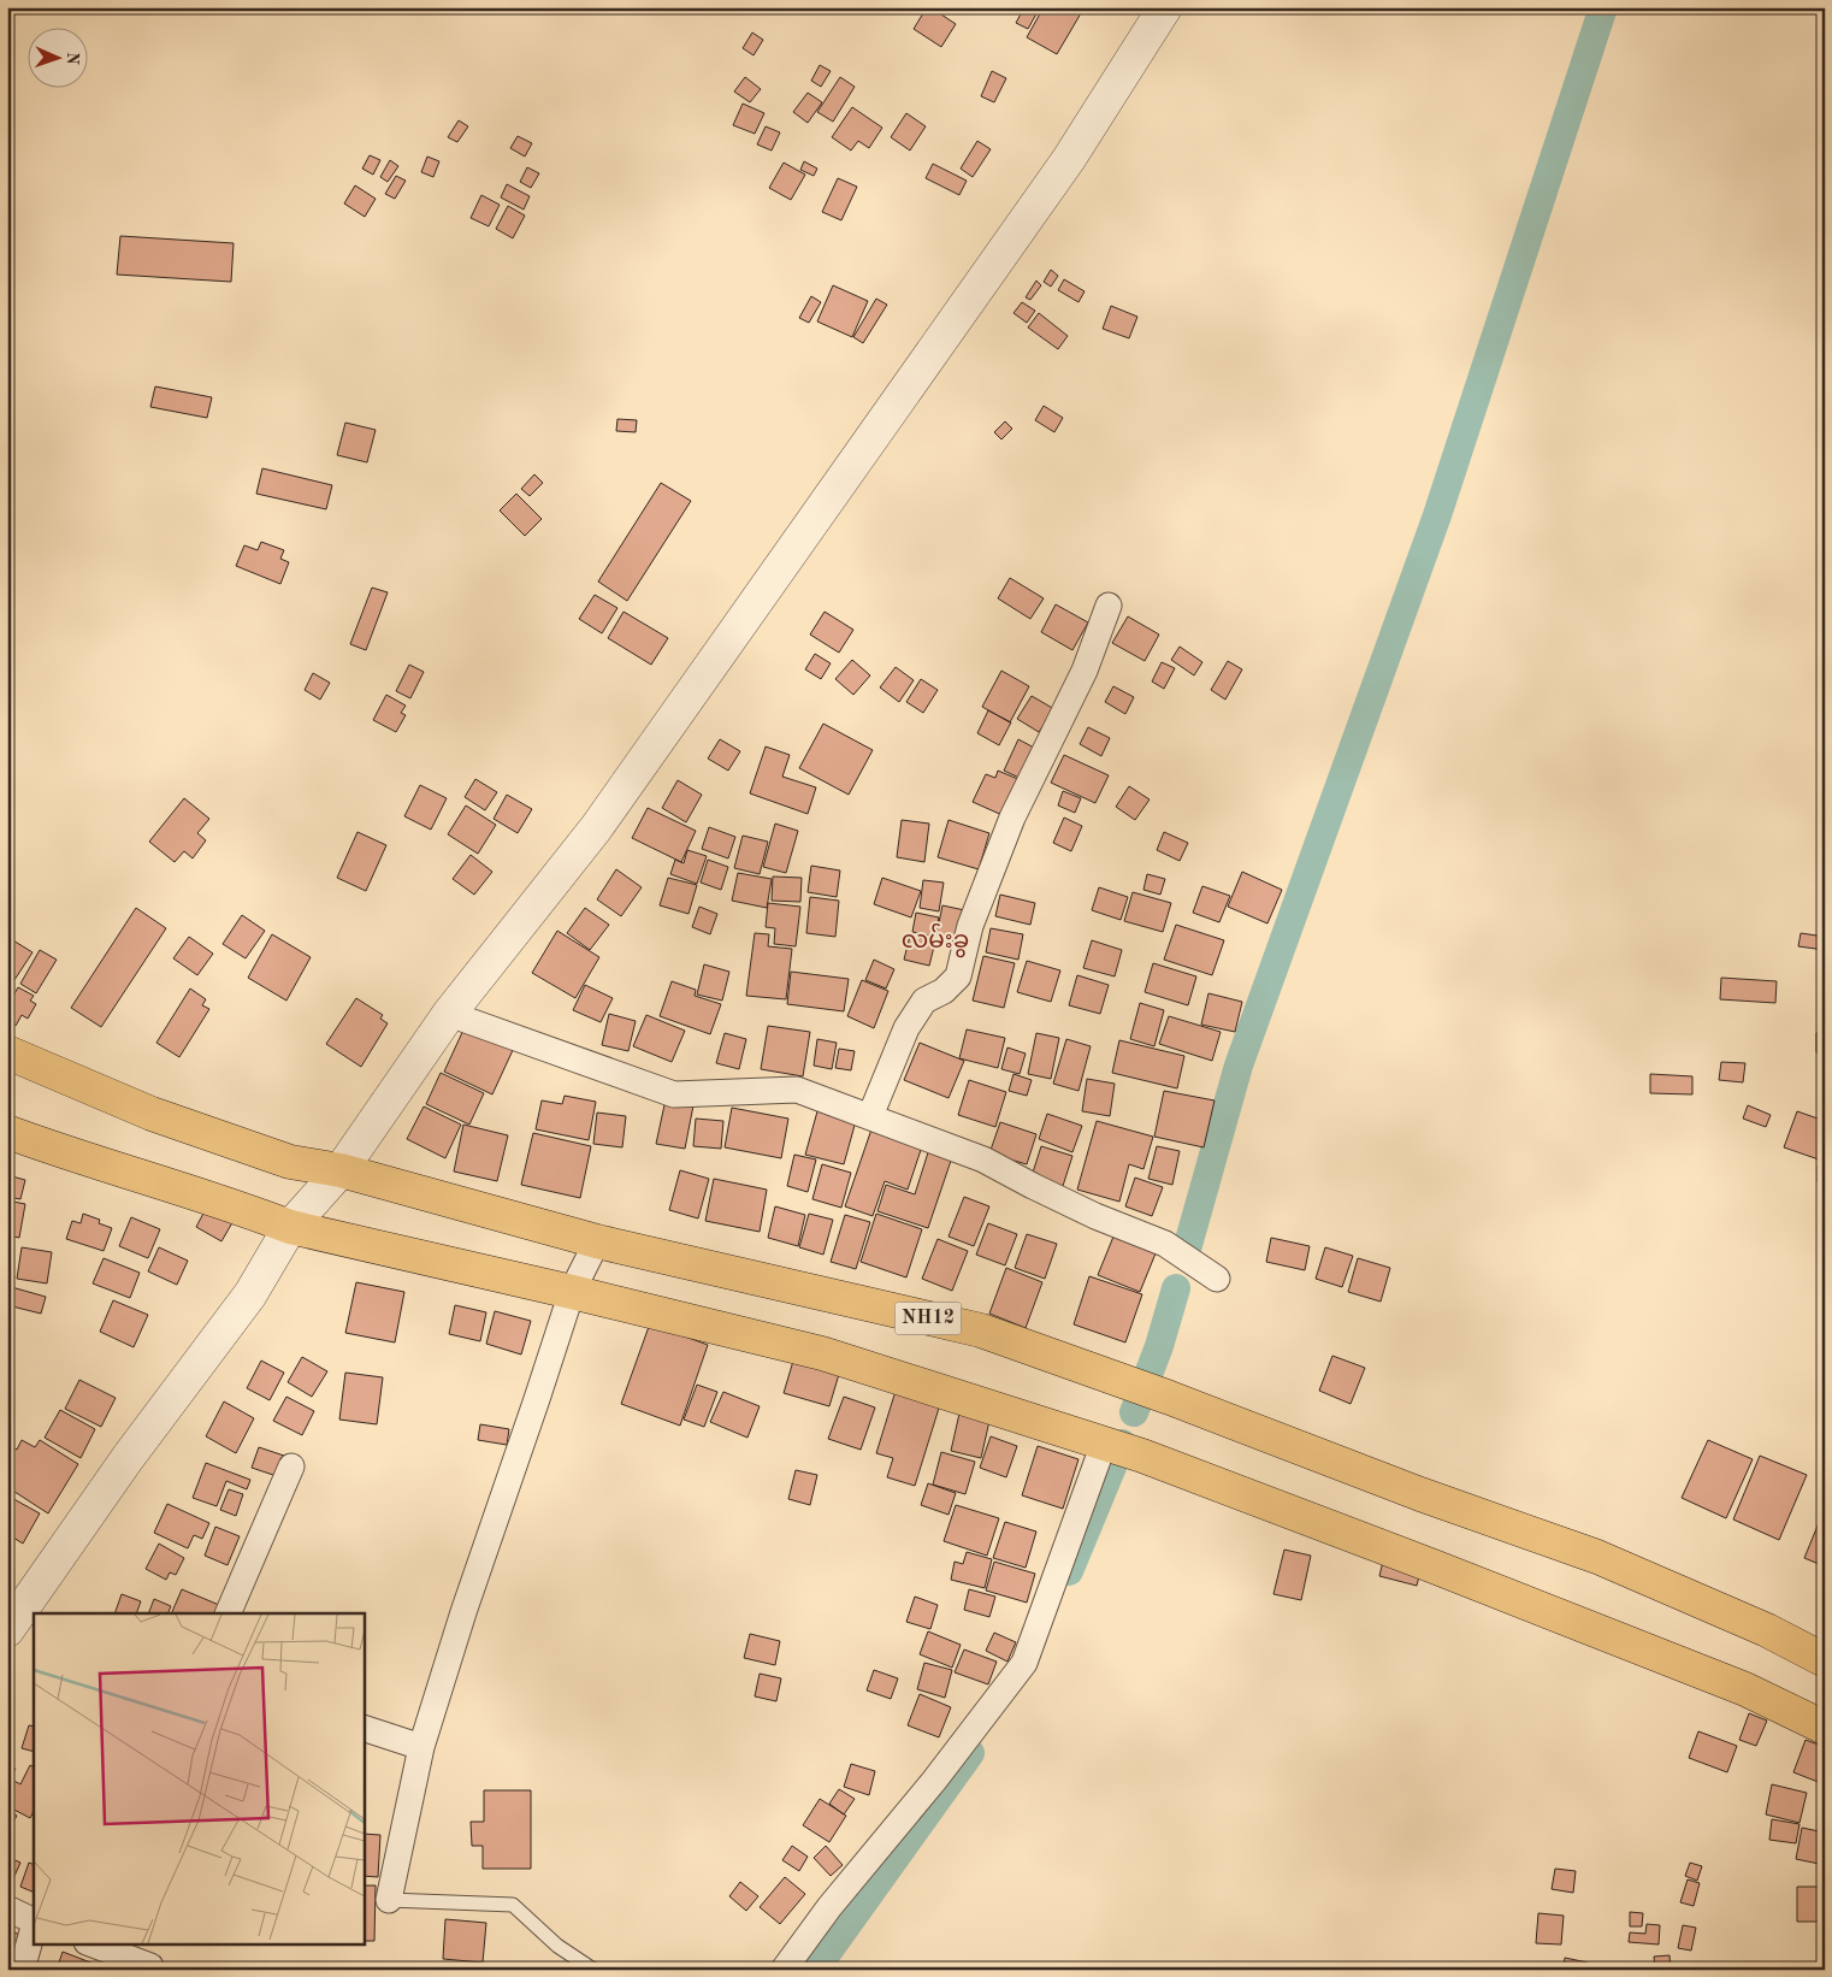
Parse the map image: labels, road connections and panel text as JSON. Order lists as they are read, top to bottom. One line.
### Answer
{"streets":{"highway":["NH12"]},"districts":["လမ်းခွ"],"north":"right"}
